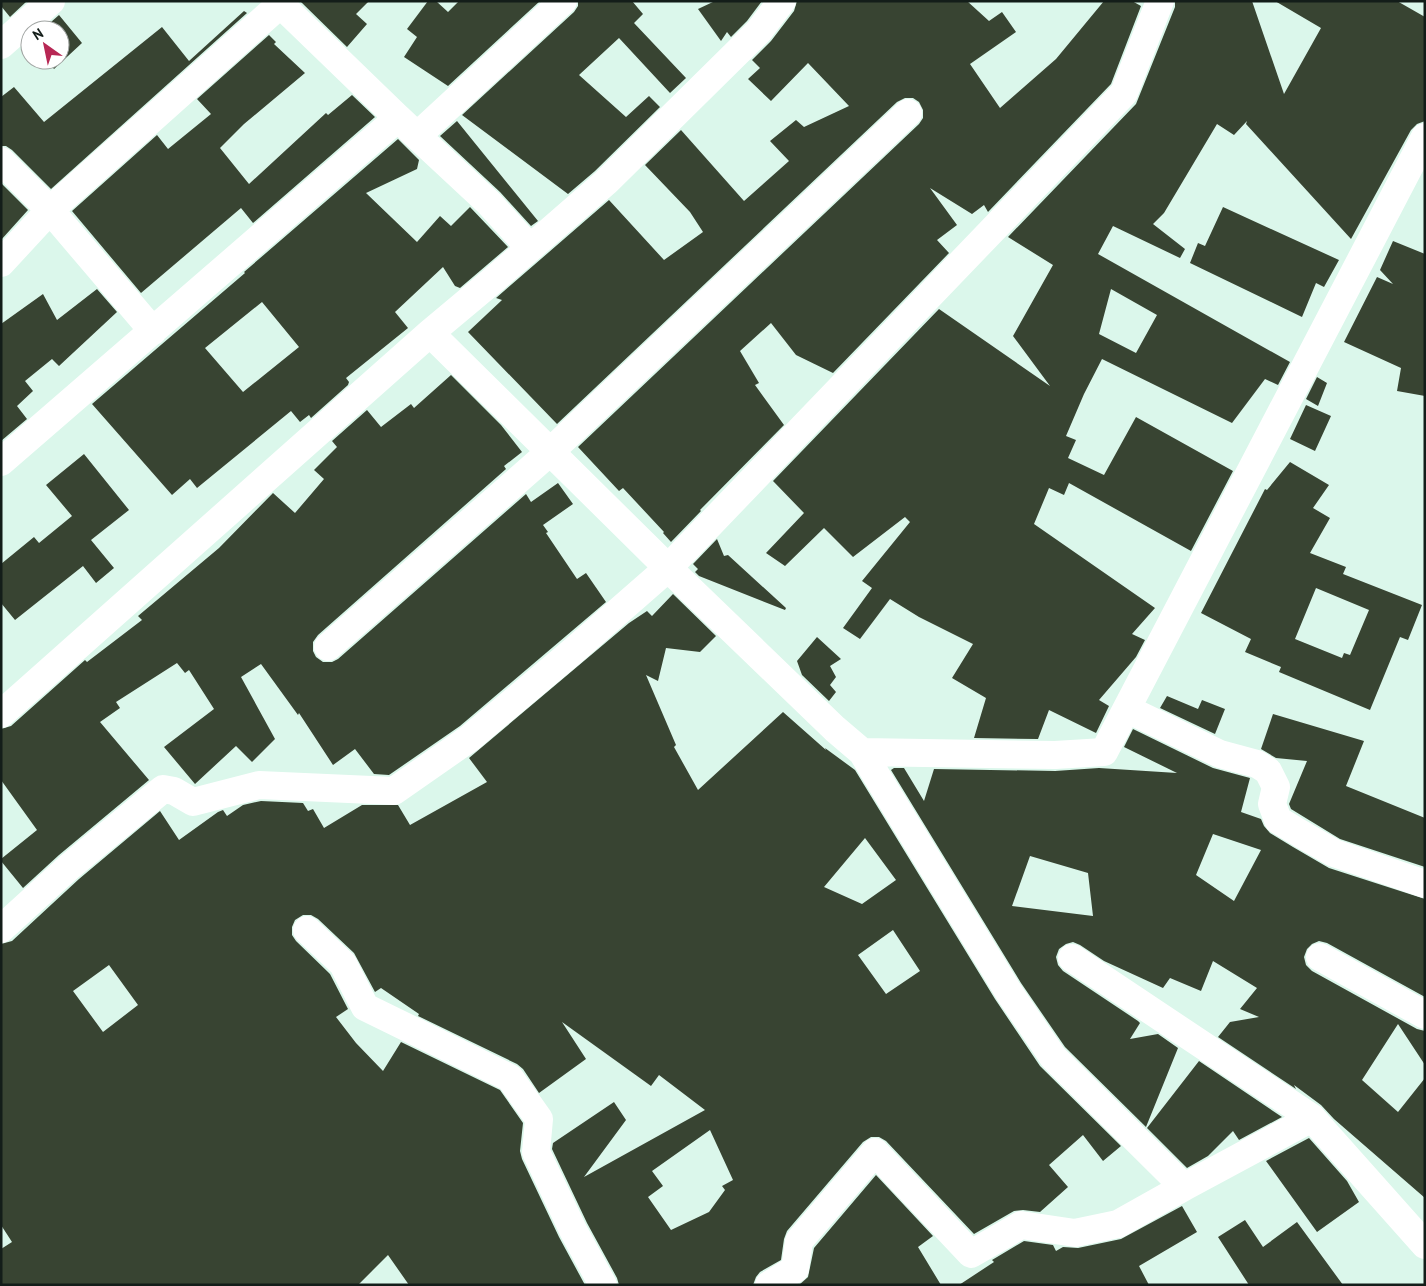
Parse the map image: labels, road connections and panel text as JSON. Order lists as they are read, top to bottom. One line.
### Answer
{"north":"top left"}
